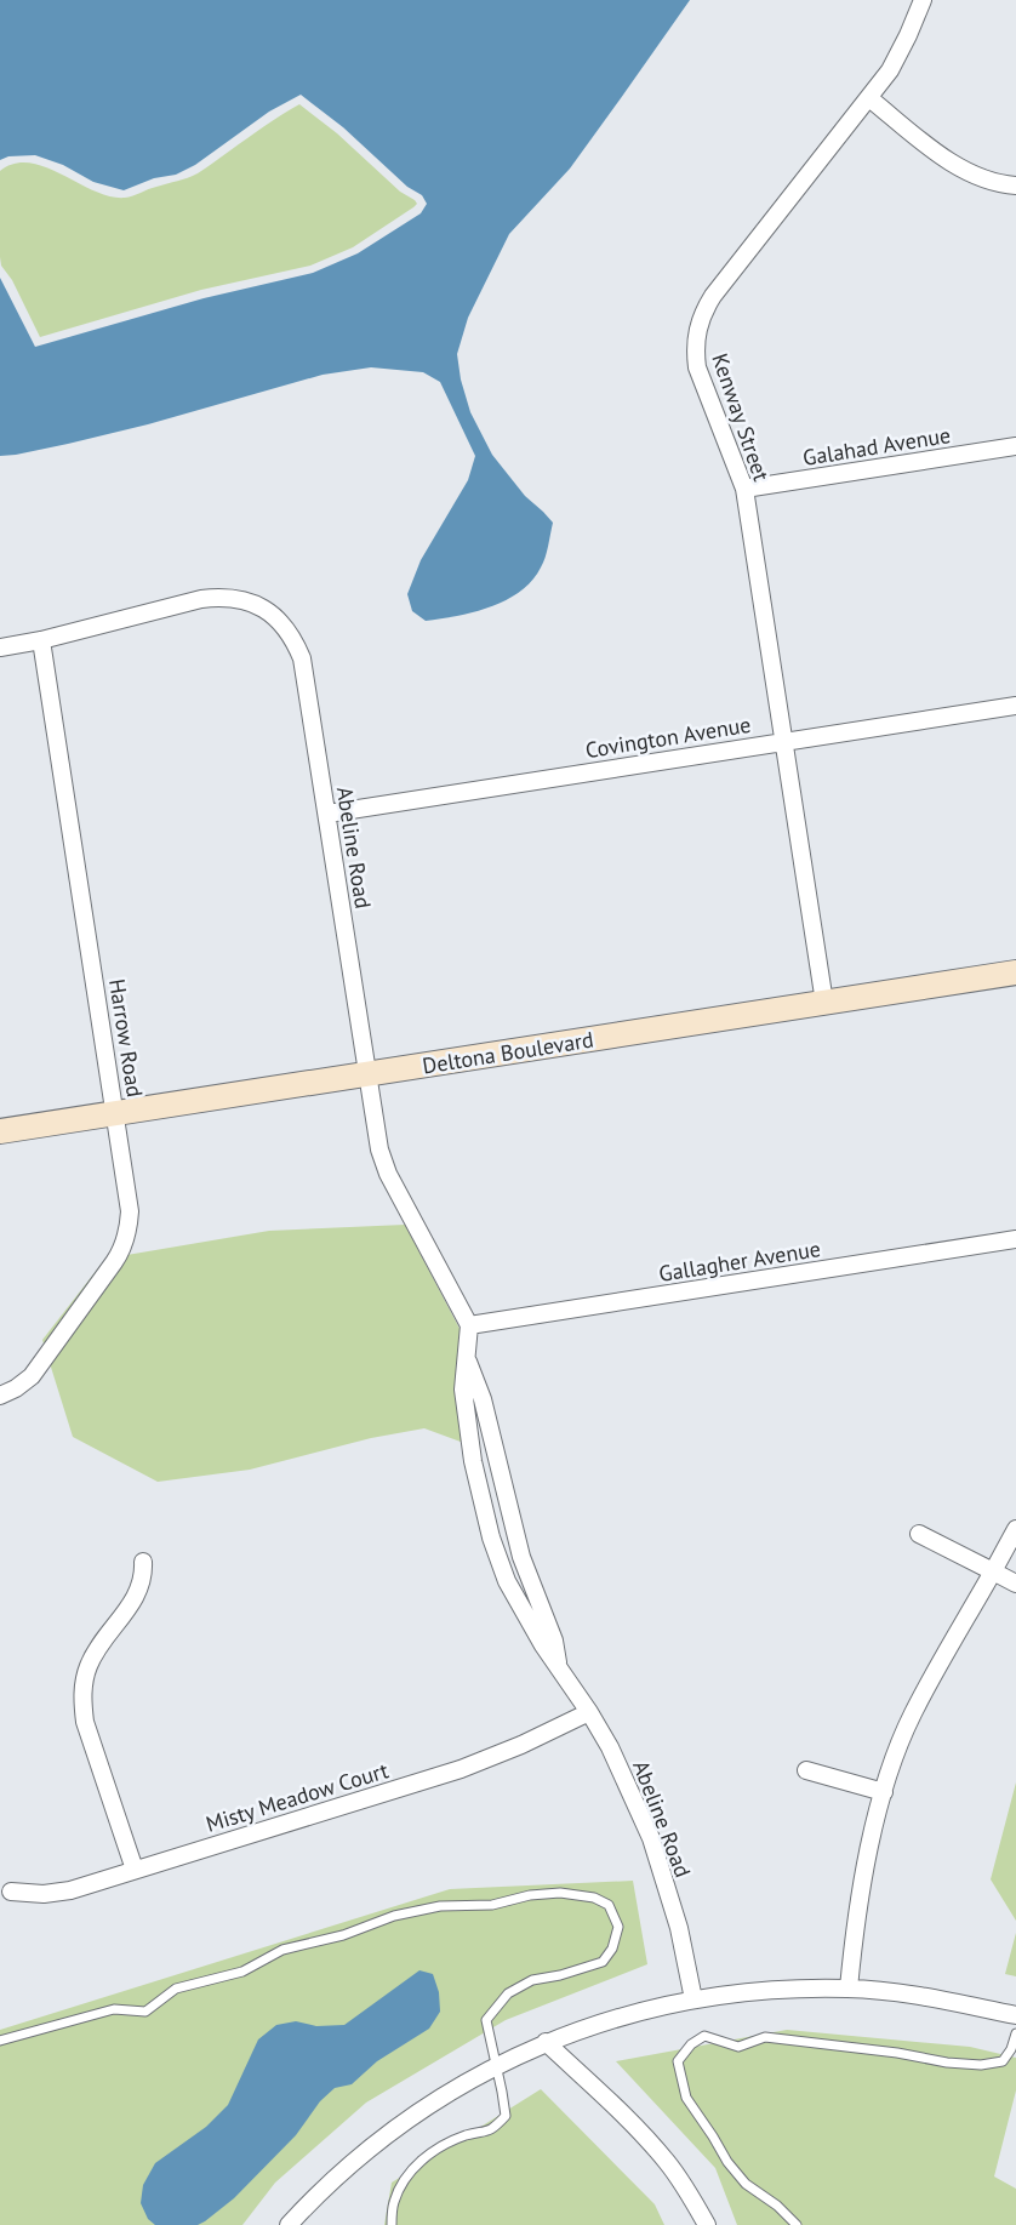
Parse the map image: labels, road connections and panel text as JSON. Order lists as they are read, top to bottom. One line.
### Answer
{"streets":{"main road":["Deltona Boulevard"],"street":["Kenway Street","Galahad Avenue","Covington Avenue","Abeline Road","Harrow Road","Gallagher Avenue","Misty Meadow Court"]},"crossings":[["Kenway Street","Galahad Avenue"],["Kenway Street","Covington Avenue"],["Kenway Street","Deltona Boulevard"],["Covington Avenue","Abeline Road"],["Abeline Road","Harrow Road"],["Abeline Road","Deltona Boulevard"],["Abeline Road","Gallagher Avenue"],["Abeline Road","Misty Meadow Court"],["Harrow Road","Deltona Boulevard"]]}
